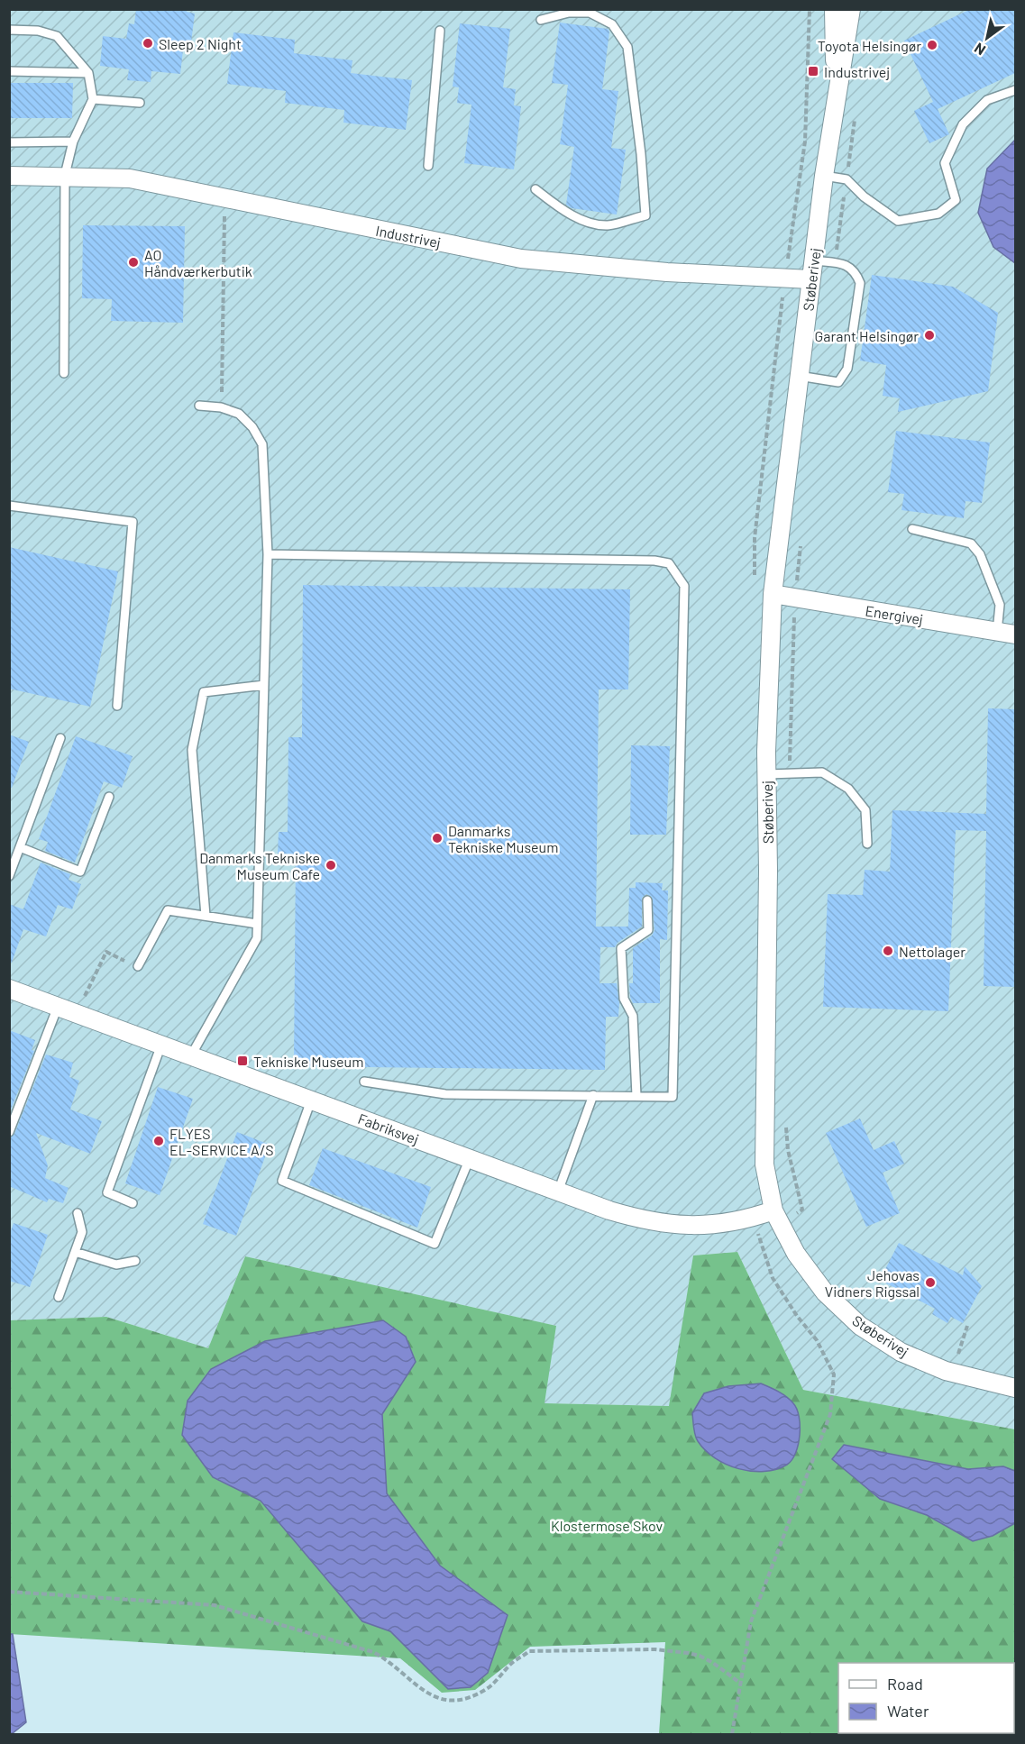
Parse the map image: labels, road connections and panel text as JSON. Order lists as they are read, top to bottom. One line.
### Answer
{"streets":{"street":["Industrivej","Støberivej","Energivej","Fabriksvej"]},"crossings":[["Industrivej","Støberivej"],["Støberivej","Energivej"],["Støberivej","Fabriksvej"]],"parks":["Klostermose Skov"],"places":{"other":["Sleep 2 Night","Toyota Helsingør","AO Håndværkerbutik","Garant Helsingør","Danmarks Tekniske Museum","Danmarks Tekniske Museum Cafe","Nettolager","FLYES EL-SERVICE A/S","Jehovas Vidners Rigssal"],"transit":["Industrivej","Tekniske Museum"]},"legend":["Road","Water"],"north":"bottom left"}
